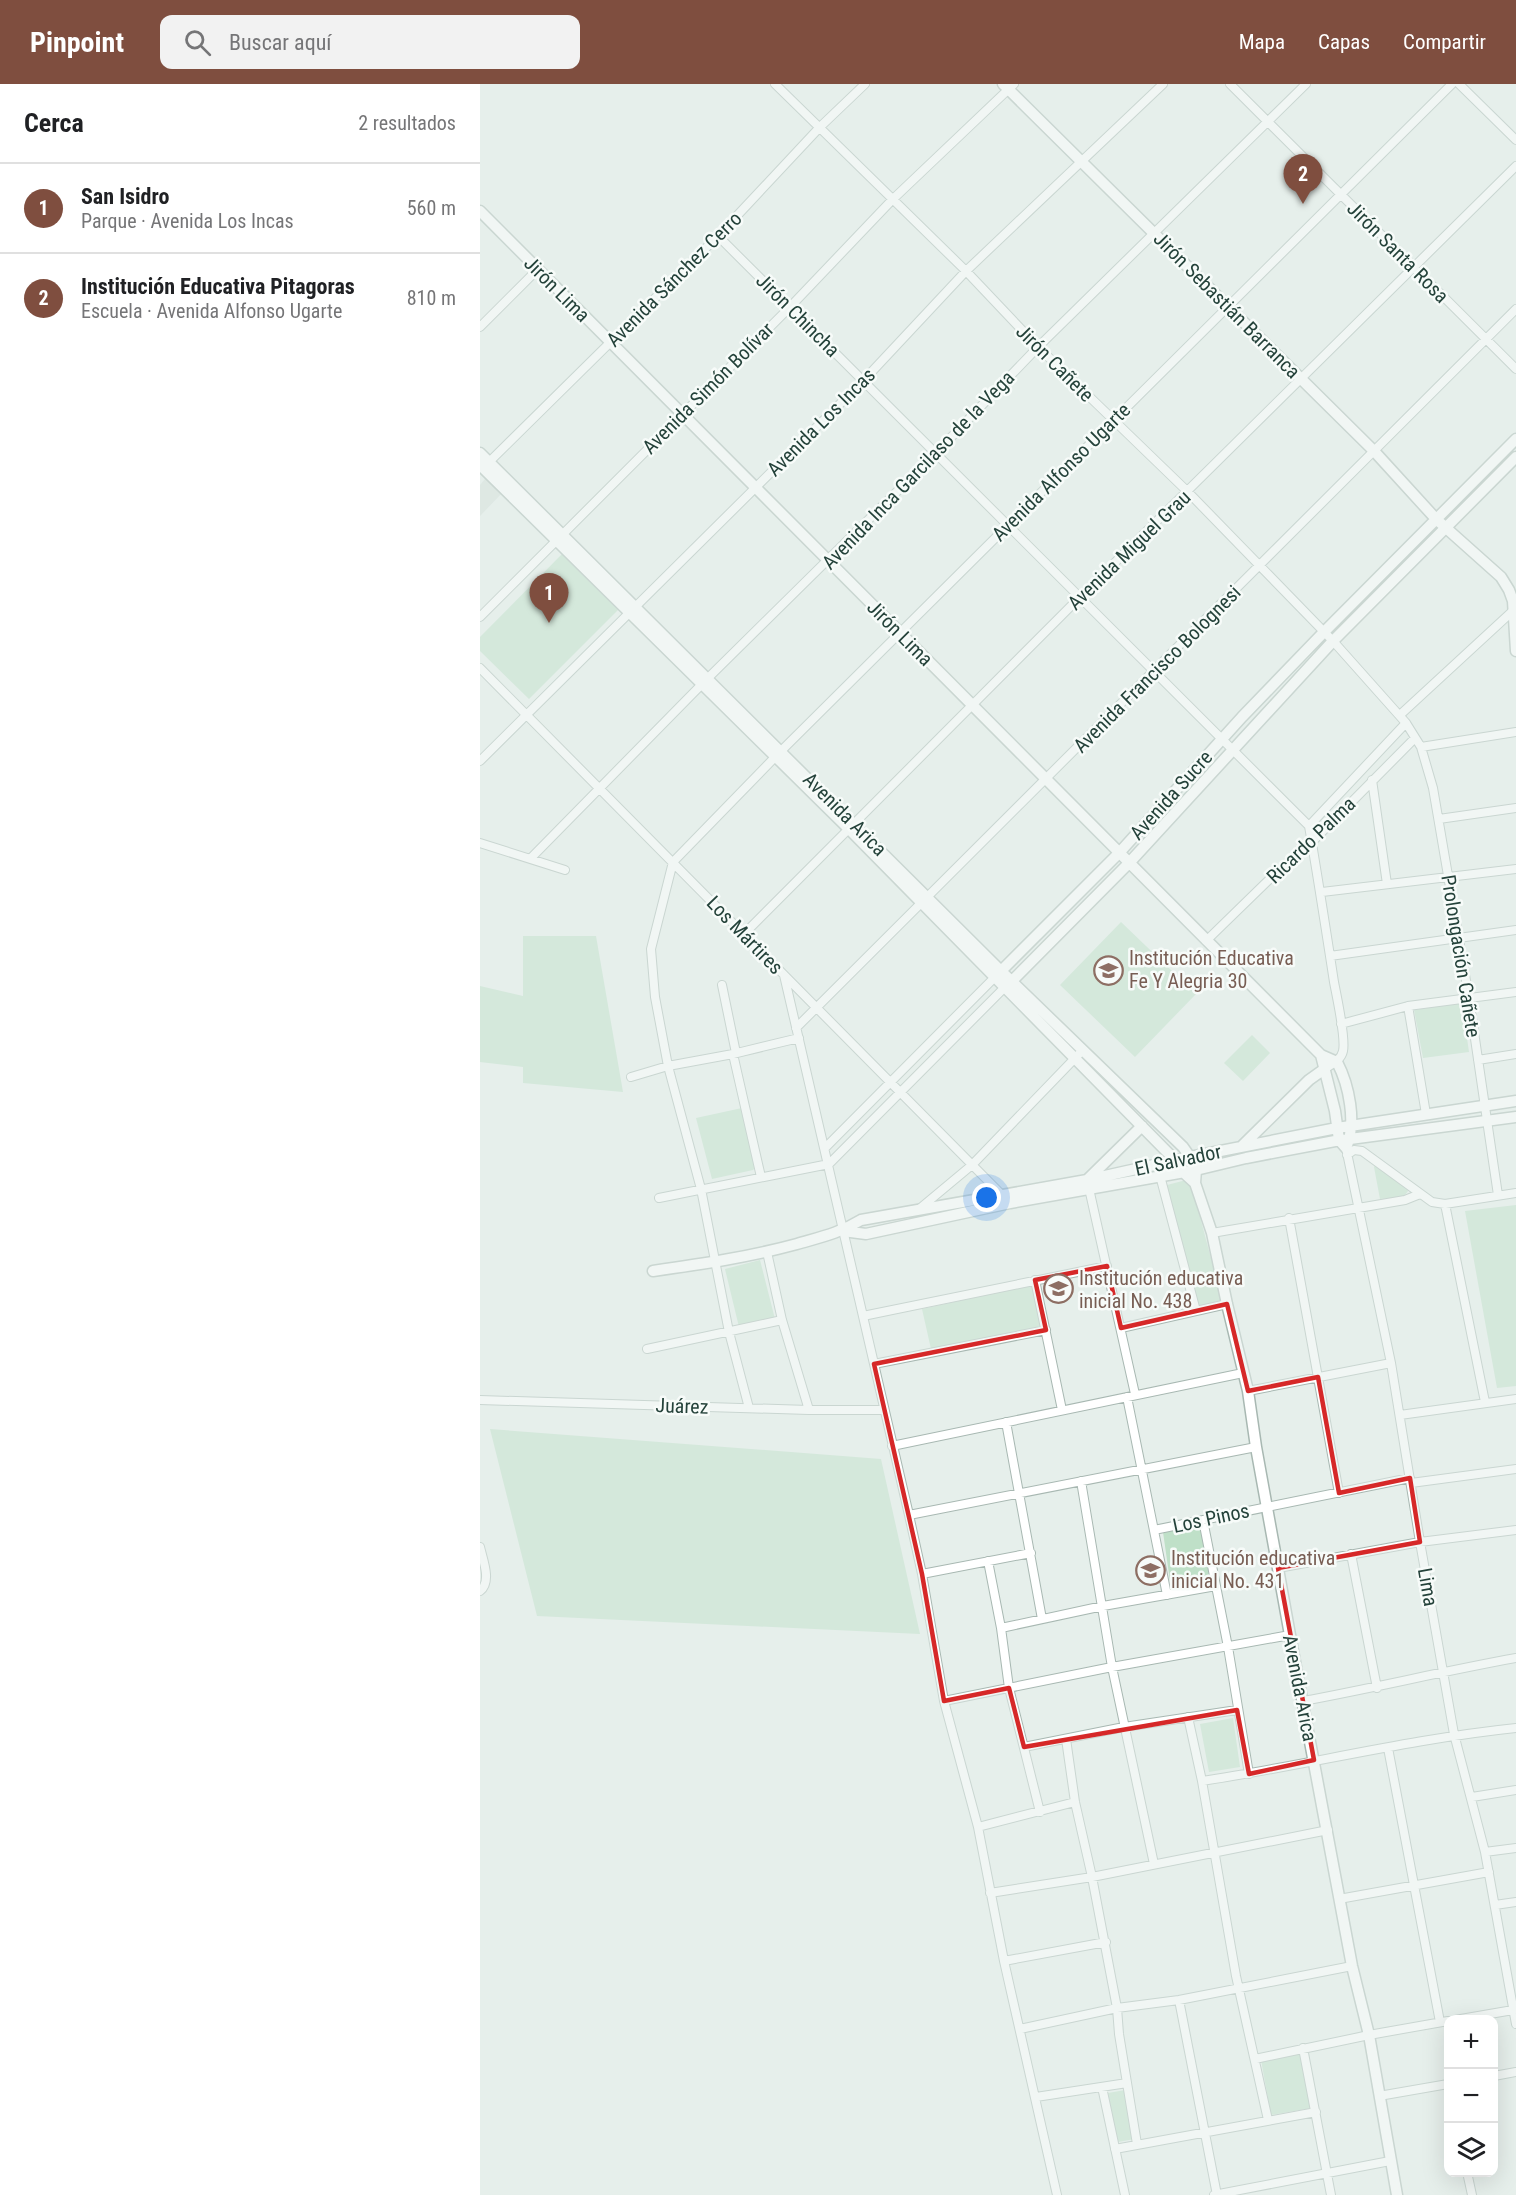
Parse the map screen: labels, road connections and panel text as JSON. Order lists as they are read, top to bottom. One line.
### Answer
{"streets":{"street":["Jirón Santa Rosa","Avenida Sánchez Cerro","Jirón Lima","Jirón Sebastián Barranca","Jirón Chincha","Jirón Cañete","Avenida Simón Bolívar","Avenida Los Incas","Avenida Inca Garcilaso de la Vega","Avenida Alfonso Ugarte","Avenida Miguel Grau","Avenida Francisco Bolognesi","Avenida Sucre","Avenida Arica","Ricardo Palma","Los Mártires","Prolongación Cañete","El Salvador","Juárez","Los Pinos","Lima"]},"crossings":[["Jirón Santa Rosa","Avenida Inca Garcilaso de la Vega"],["Jirón Santa Rosa","Avenida Alfonso Ugarte"],["Jirón Santa Rosa","Avenida Miguel Grau"],["Jirón Santa Rosa","Avenida Francisco Bolognesi"],["Avenida Sánchez Cerro","Jirón Lima"],["Avenida Sánchez Cerro","Jirón Chincha"],["Avenida Sánchez Cerro","Jirón Cañete"],["Avenida Sánchez Cerro","Avenida Arica"],["Jirón Lima","Avenida Simón Bolívar"],["Jirón Lima","Avenida Los Incas"],["Jirón Lima","Avenida Inca Garcilaso de la Vega"],["Jirón Lima","Avenida Alfonso Ugarte"],["Jirón Lima","Avenida Miguel Grau"],["Jirón Lima","Avenida Francisco Bolognesi"],["Jirón Lima","Avenida Sucre"],["Jirón Lima","Ricardo Palma"],["Jirón Sebastián Barranca","Avenida Simón Bolívar"],["Jirón Sebastián Barranca","Avenida Los Incas"],["Jirón Sebastián Barranca","Avenida Inca Garcilaso de la Vega"],["Jirón Sebastián Barranca","Avenida Alfonso Ugarte"],["Jirón Sebastián Barranca","Avenida Miguel Grau"],["Jirón Sebastián Barranca","Avenida Francisco Bolognesi"],["Jirón Sebastián Barranca","Avenida Sucre"],["Jirón Chincha","Avenida Simón Bolívar"],["Jirón Chincha","Avenida Los Incas"],["Jirón Chincha","Avenida Inca Garcilaso de la Vega"],["Jirón Chincha","Avenida Alfonso Ugarte"],["Jirón Chincha","Avenida Miguel Grau"],["Jirón Chincha","Avenida Francisco Bolognesi"],["Jirón Chincha","Avenida Sucre"],["Jirón Chincha","Ricardo Palma"],["Jirón Cañete","Avenida Simón Bolívar"],["Jirón Cañete","Avenida Los Incas"],["Jirón Cañete","Avenida Inca Garcilaso de la Vega"],["Jirón Cañete","Avenida Alfonso Ugarte"],["Jirón Cañete","Avenida Miguel Grau"],["Jirón Cañete","Avenida Francisco Bolognesi"],["Jirón Cañete","Avenida Sucre"],["Jirón Cañete","Ricardo Palma"],["Jirón Cañete","Prolongación Cañete"],["Avenida Simón Bolívar","Avenida Arica"],["Avenida Los Incas","Avenida Arica"],["Avenida Los Incas","Los Mártires"],["Avenida Inca Garcilaso de la Vega","Avenida Arica"],["Avenida Inca Garcilaso de la Vega","Los Mártires"],["Avenida Alfonso Ugarte","Avenida Arica"],["Avenida Alfonso Ugarte","Los Mártires"],["Avenida Miguel Grau","Avenida Arica"],["Avenida Miguel Grau","Los Mártires"],["Avenida Francisco Bolognesi","Avenida Arica"],["Avenida Francisco Bolognesi","Los Mártires"],["Avenida Sucre","Avenida Arica"],["Avenida Sucre","Los Mártires"],["Avenida Arica","El Salvador"],["Avenida Arica","Los Pinos"],["Ricardo Palma","Prolongación Cañete"],["Los Mártires","El Salvador"],["Prolongación Cañete","El Salvador"],["El Salvador","Lima"],["Los Pinos","Lima"]],"places":{"school or university":["Institución Educativa Fe Y Alegria 30","Institución educativa inicial No. 438","Institución educativa inicial No. 431"]},"page":{"header":"Pinpoint","search":"Buscar aquí","nav":["Mapa","Capas","Compartir"],"heading":["Cerca","2 resultados"],"pins":["2","1"],"list":[{"mark":"1","name":"San Isidro","note":"Parque · Avenida Los Incas","value":"560 m"},{"mark":"2","name":"Institución Educativa Pitagoras","note":"Escuela · Avenida Alfonso Ugarte","value":"810 m"}],"map_buttons":["+","−"]}}
